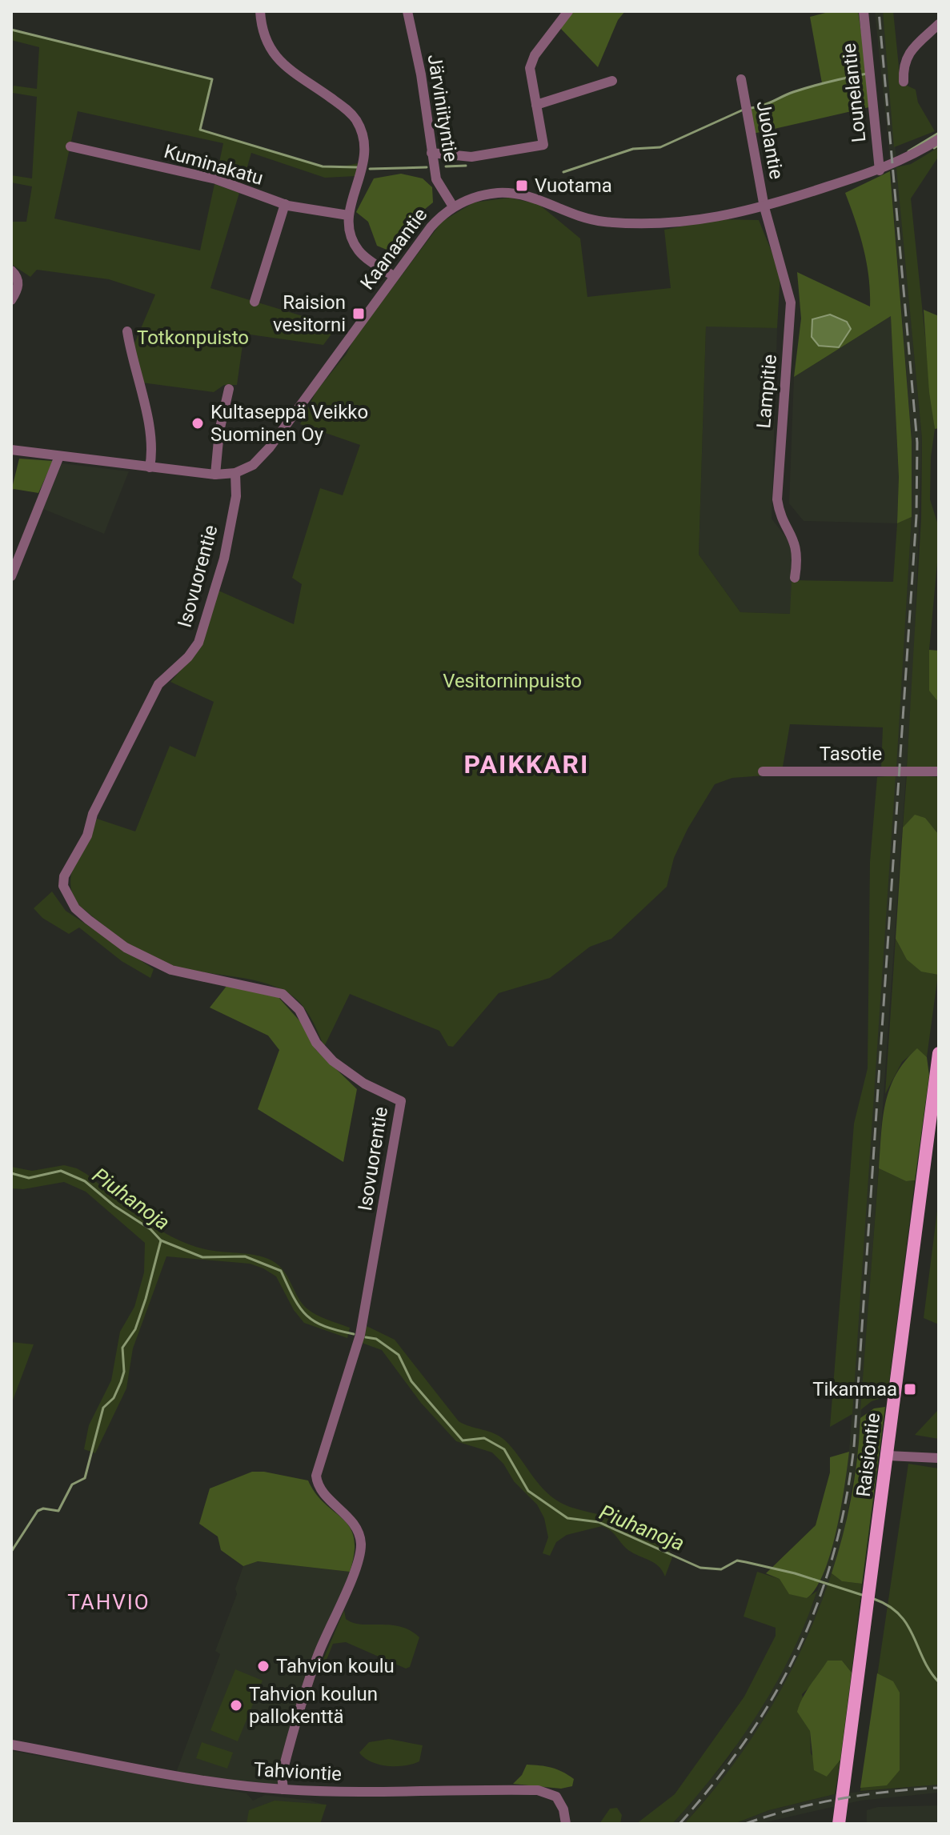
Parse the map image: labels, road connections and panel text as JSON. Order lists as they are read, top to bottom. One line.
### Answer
{"streets":{"main road":["Raisiontie"],"street":["Lounelantie","Järviniityntie","Juolantie","Kuminakatu","Kaanaantie","Lampitie","Isovuorentie","Tasotie","Tahviontie"]},"crossings":[["Lounelantie","Kaanaantie"],["Järviniityntie","Kaanaantie"],["Juolantie","Kaanaantie"],["Juolantie","Lampitie"],["Kaanaantie","Lampitie"],["Kaanaantie","Isovuorentie"],["Isovuorentie","Tahviontie"]],"districts":["PAIKKARI","TAHVIO"],"water":["Piuhanoja"],"parks":["Totkonpuisto","Vesitorninpuisto"],"places":{"transit":["Vuotama","Raision vesitorni","Tikanmaa"],"other":["Kultaseppä Veikko Suominen Oy","Tahvion koulu","Tahvion koulun pallokenttä"]}}
